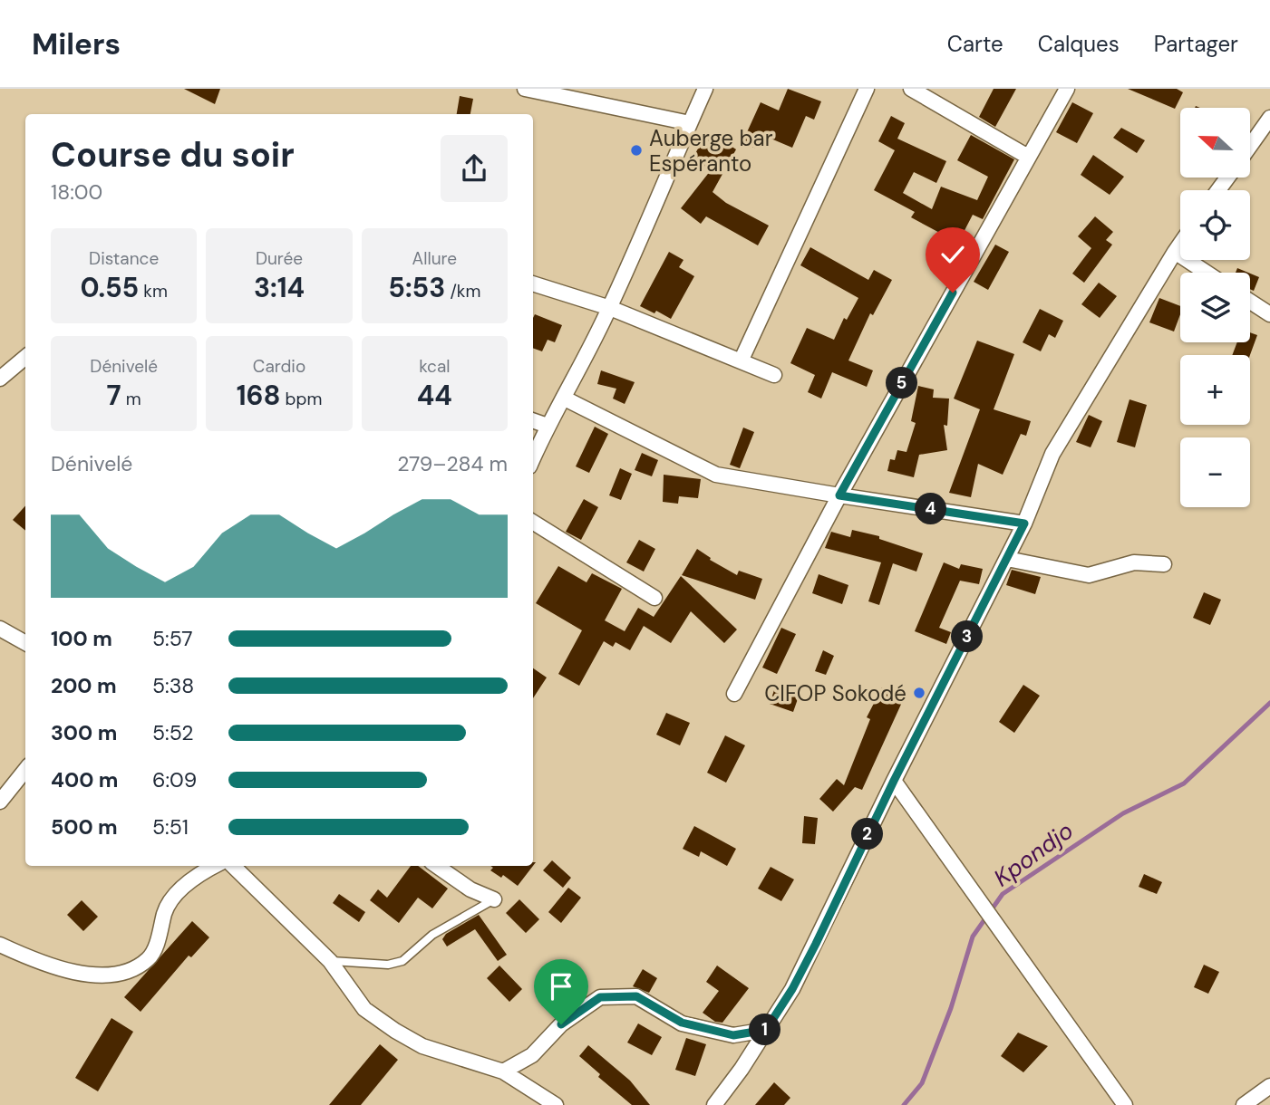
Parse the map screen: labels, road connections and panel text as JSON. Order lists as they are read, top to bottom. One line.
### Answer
{"water":["Kpondjo"],"places":["Auberge bar Espéranto","CIFOP Sokodé"],"north":"left","page":{"header":"Milers","nav":["Carte","Calques","Partager"],"map_buttons":["+","−"],"heading":["Course du soir","18:00"],"stats":[["Distance","0.55 km"],["Durée","3:14"],["Allure","5:53 /km"],["Dénivelé","7 m"],["Cardio","168 bpm"],["kcal","44"]],"pins":["5","4","3","2","1"],"chart":["Dénivelé","279–284 m"],"list":[{"name":"100 m","note":"5:57"},{"name":"200 m","note":"5:38"},{"name":"300 m","note":"5:52"},{"name":"400 m","note":"6:09"},{"name":"500 m","note":"5:51"}]}}
